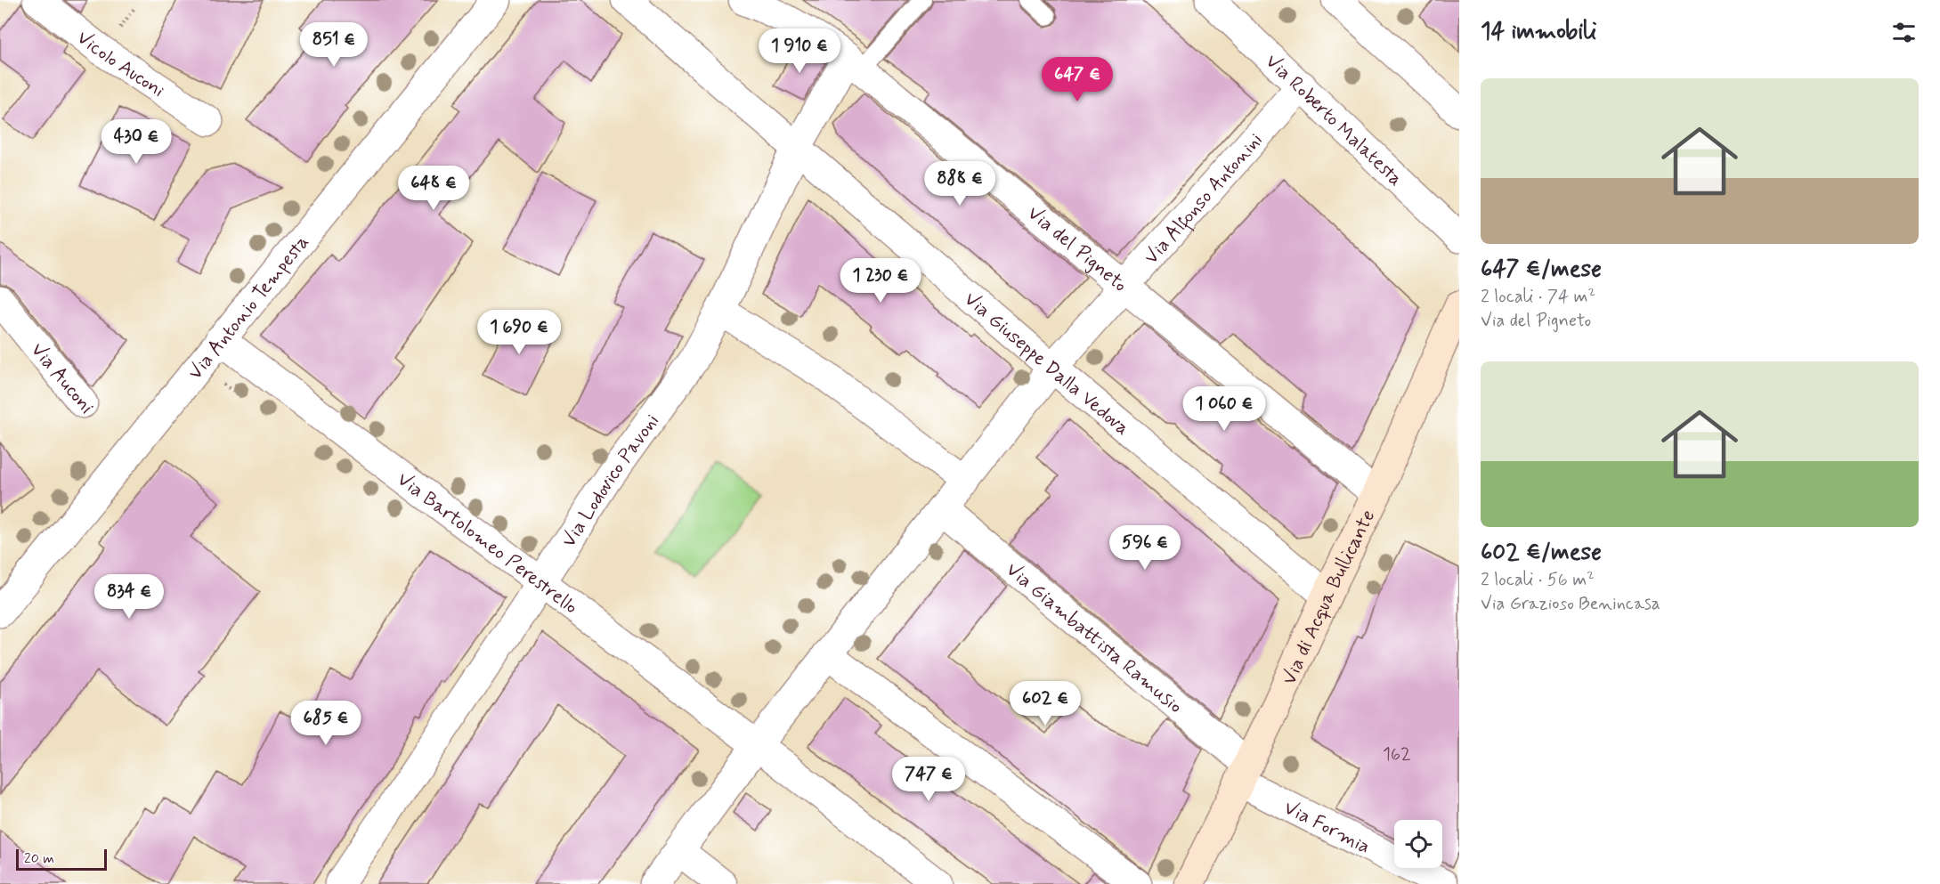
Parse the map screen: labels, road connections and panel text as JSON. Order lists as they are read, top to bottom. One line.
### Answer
{"streets":{"main road":["Via di Acqua Bullicante"],"street":["Vicolo Auconi","Via Roberto Malatesta","Via Alfonso Antonini","Via del Pigneto","Via Antonio Tempesta","Via Giuseppe Dalla Vedova","Via Auconi","Via Lodovico Pavoni","Via Bartolomeo Perestrello","Via Giambattista Ramusio","Via Formia"]},"crossings":[["Via Roberto Malatesta","Via Alfonso Antonini"],["Via Alfonso Antonini","Via del Pigneto"],["Via Alfonso Antonini","Via Giuseppe Dalla Vedova"],["Via Alfonso Antonini","Via Bartolomeo Perestrello"],["Via Alfonso Antonini","Via Giambattista Ramusio"],["Via del Pigneto","Via Lodovico Pavoni"],["Via del Pigneto","Via di Acqua Bullicante"],["Via Antonio Tempesta","Via Bartolomeo Perestrello"],["Via Giuseppe Dalla Vedova","Via Lodovico Pavoni"],["Via Giuseppe Dalla Vedova","Via di Acqua Bullicante"],["Via Lodovico Pavoni","Via Bartolomeo Perestrello"],["Via di Acqua Bullicante","Via Giambattista Ramusio"],["Via di Acqua Bullicante","Via Formia"],["Via Giambattista Ramusio","Via Formia"]],"house_numbers":["162"],"scale_bar":"20 m","page":{"heading":"14 immobili","price":["851 €","1 910 €","647 €","430 €","888 €","648 €","1 230 €","1 690 €","1 060 €","596 €","834 €","602 €","685 €","747 €"],"list":[{"name":"647 €/mese","note":"2 locali · 74 m² · Via del Pigneto"},{"name":"602 €/mese","note":"2 locali · 56 m² · Via Grazioso Benincasa"}],"scale":"20 m"}}
